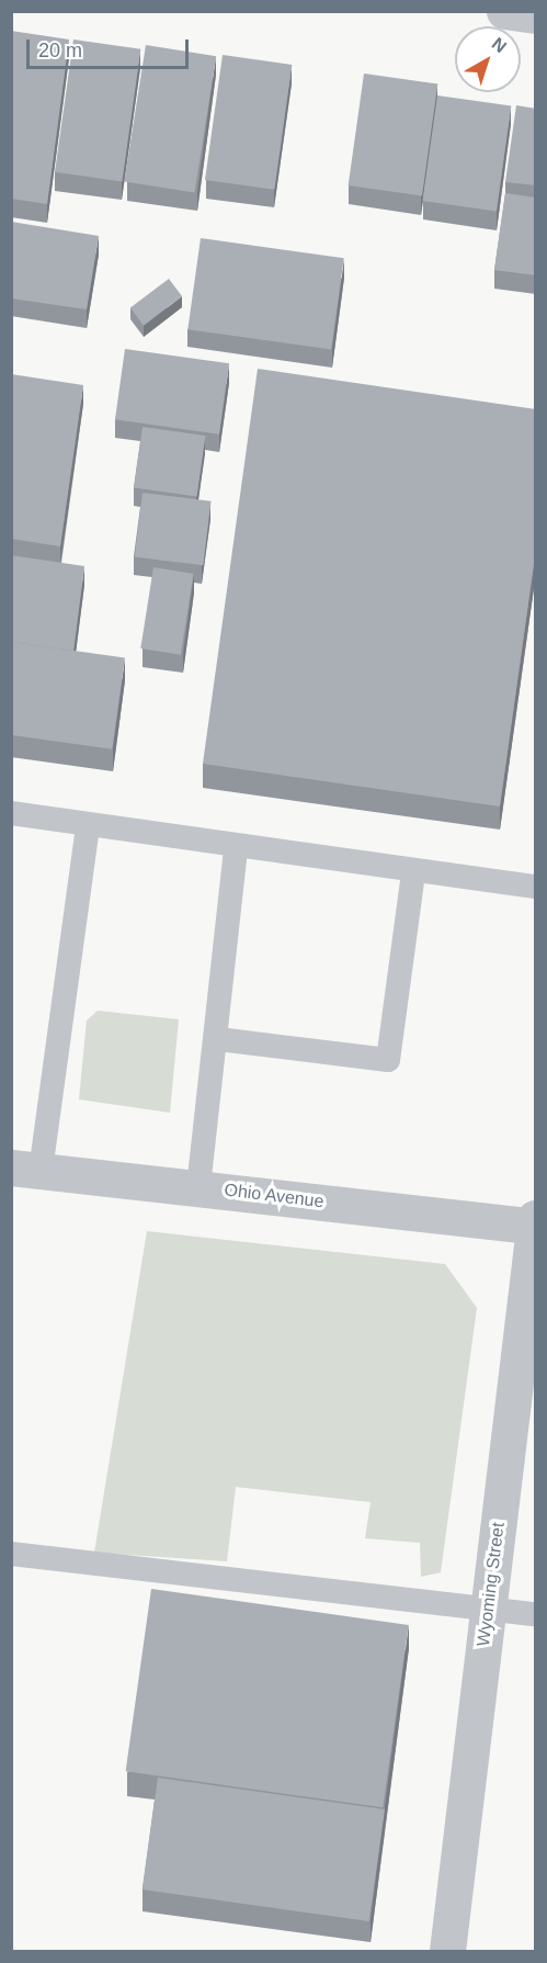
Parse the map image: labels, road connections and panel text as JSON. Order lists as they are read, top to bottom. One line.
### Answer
{"streets":{"street":["Ohio Avenue","Wyoming Street"]},"crossings":[["Ohio Avenue","Wyoming Street"]],"scale_bar":"20 m","north":"top right"}
